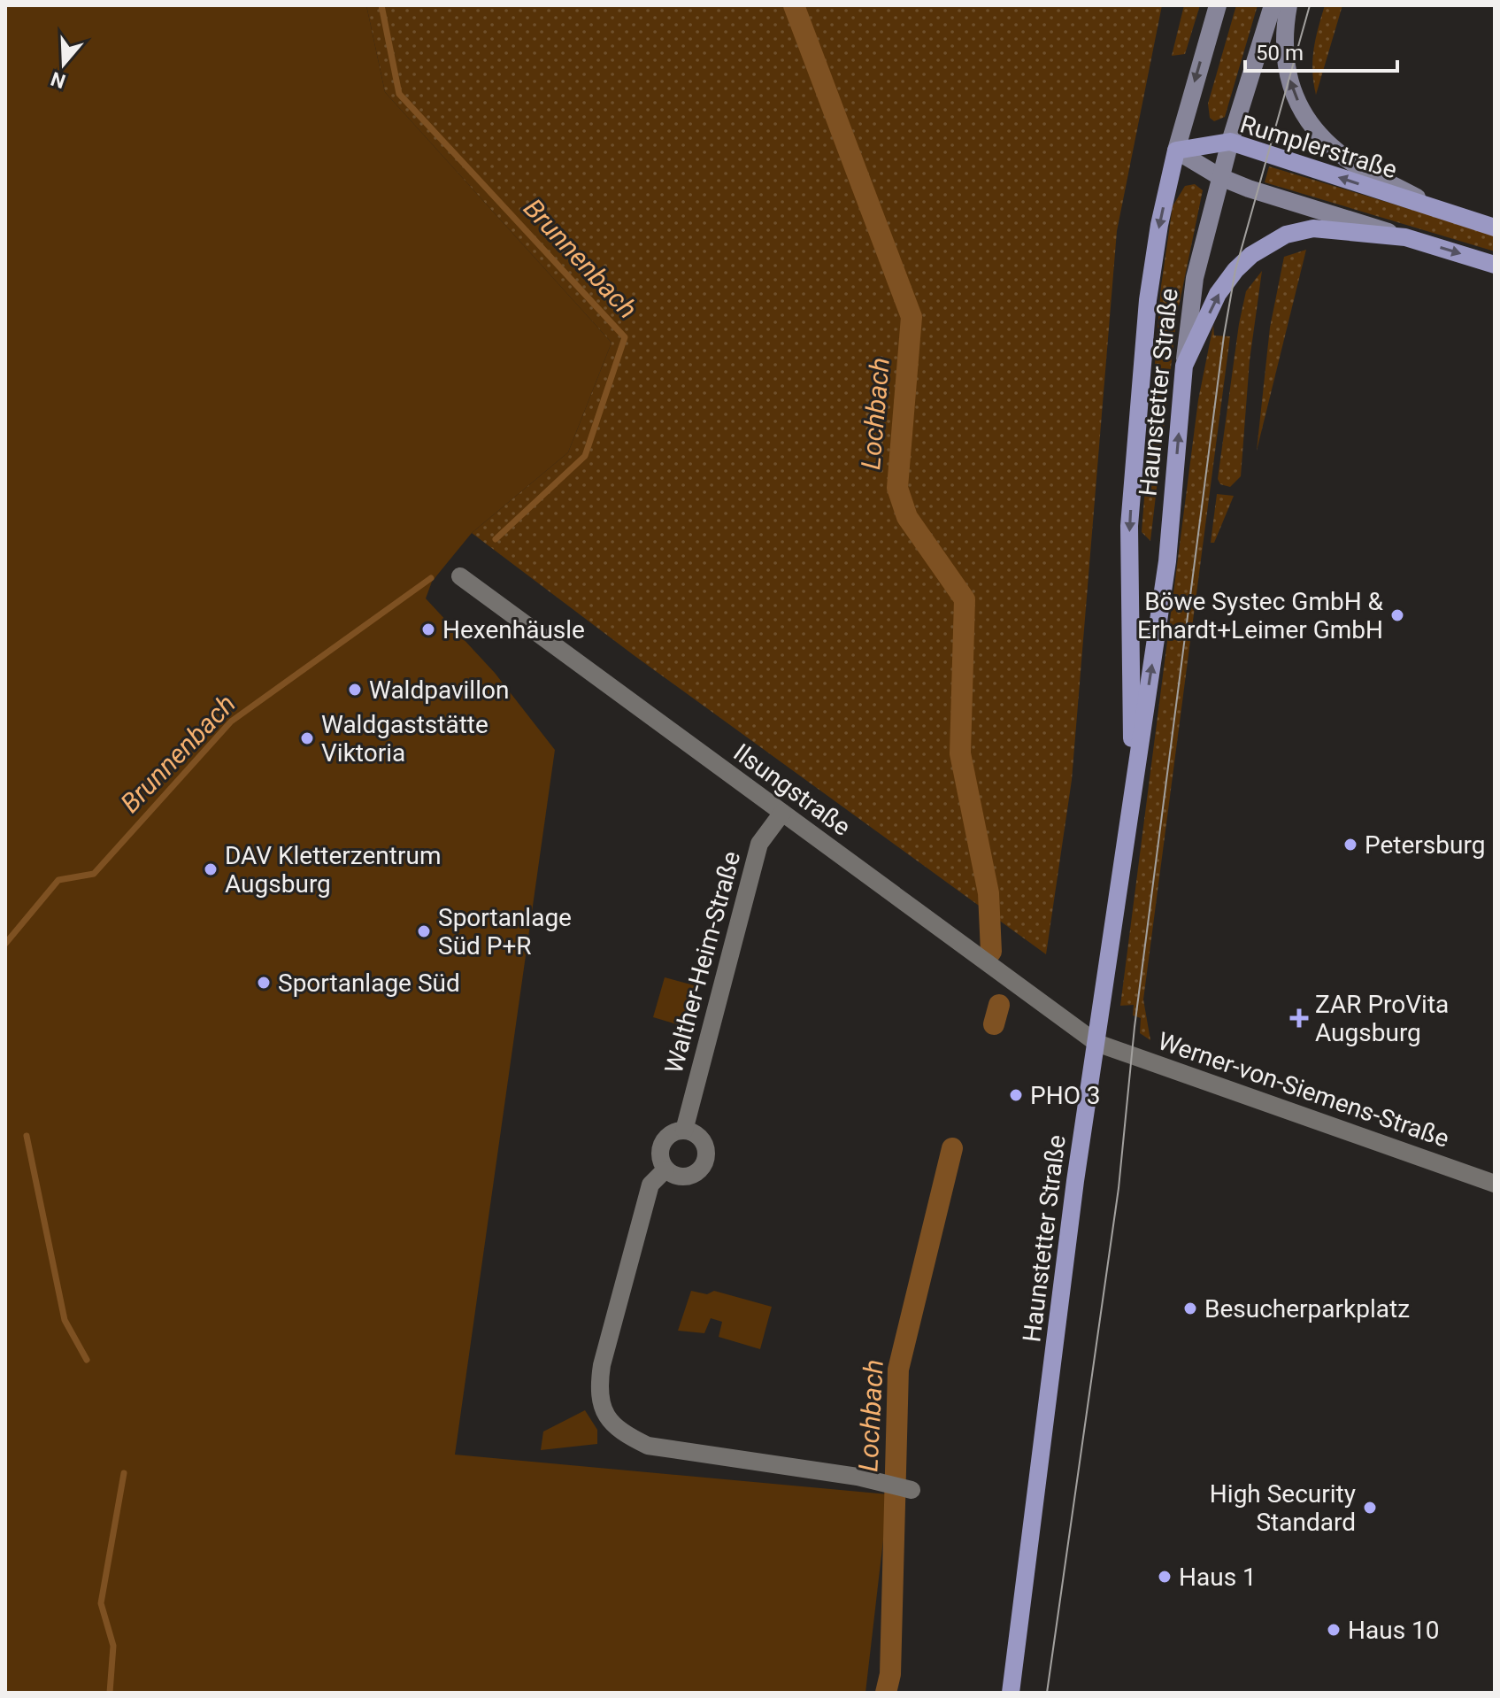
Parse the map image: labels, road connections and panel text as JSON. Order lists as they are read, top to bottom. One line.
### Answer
{"streets":{"main road":["Rumplerstraße","Haunstetter Straße"],"street":["Ilsungstraße","Walther-Heim-Straße","Werner-von-Siemens-Straße"]},"crossings":[["Rumplerstraße","Haunstetter Straße"],["Haunstetter Straße","Ilsungstraße"],["Haunstetter Straße","Werner-von-Siemens-Straße"],["Ilsungstraße","Walther-Heim-Straße"],["Ilsungstraße","Werner-von-Siemens-Straße"]],"water":["Brunnenbach","Lochbach"],"places":{"other":["Böwe Systec GmbH & Erhardt+Leimer GmbH","Hexenhäusle","Waldpavillon","Waldgaststätte Viktoria","Petersburg","DAV Kletterzentrum Augsburg","Sportanlage Süd P+R","Sportanlage Süd","PHO 3","Besucherparkplatz","High Security Standard","Haus 1","Haus 10"],"health":["ZAR ProVita Augsburg"]},"scale_bar":"50 m","north":"bottom"}
